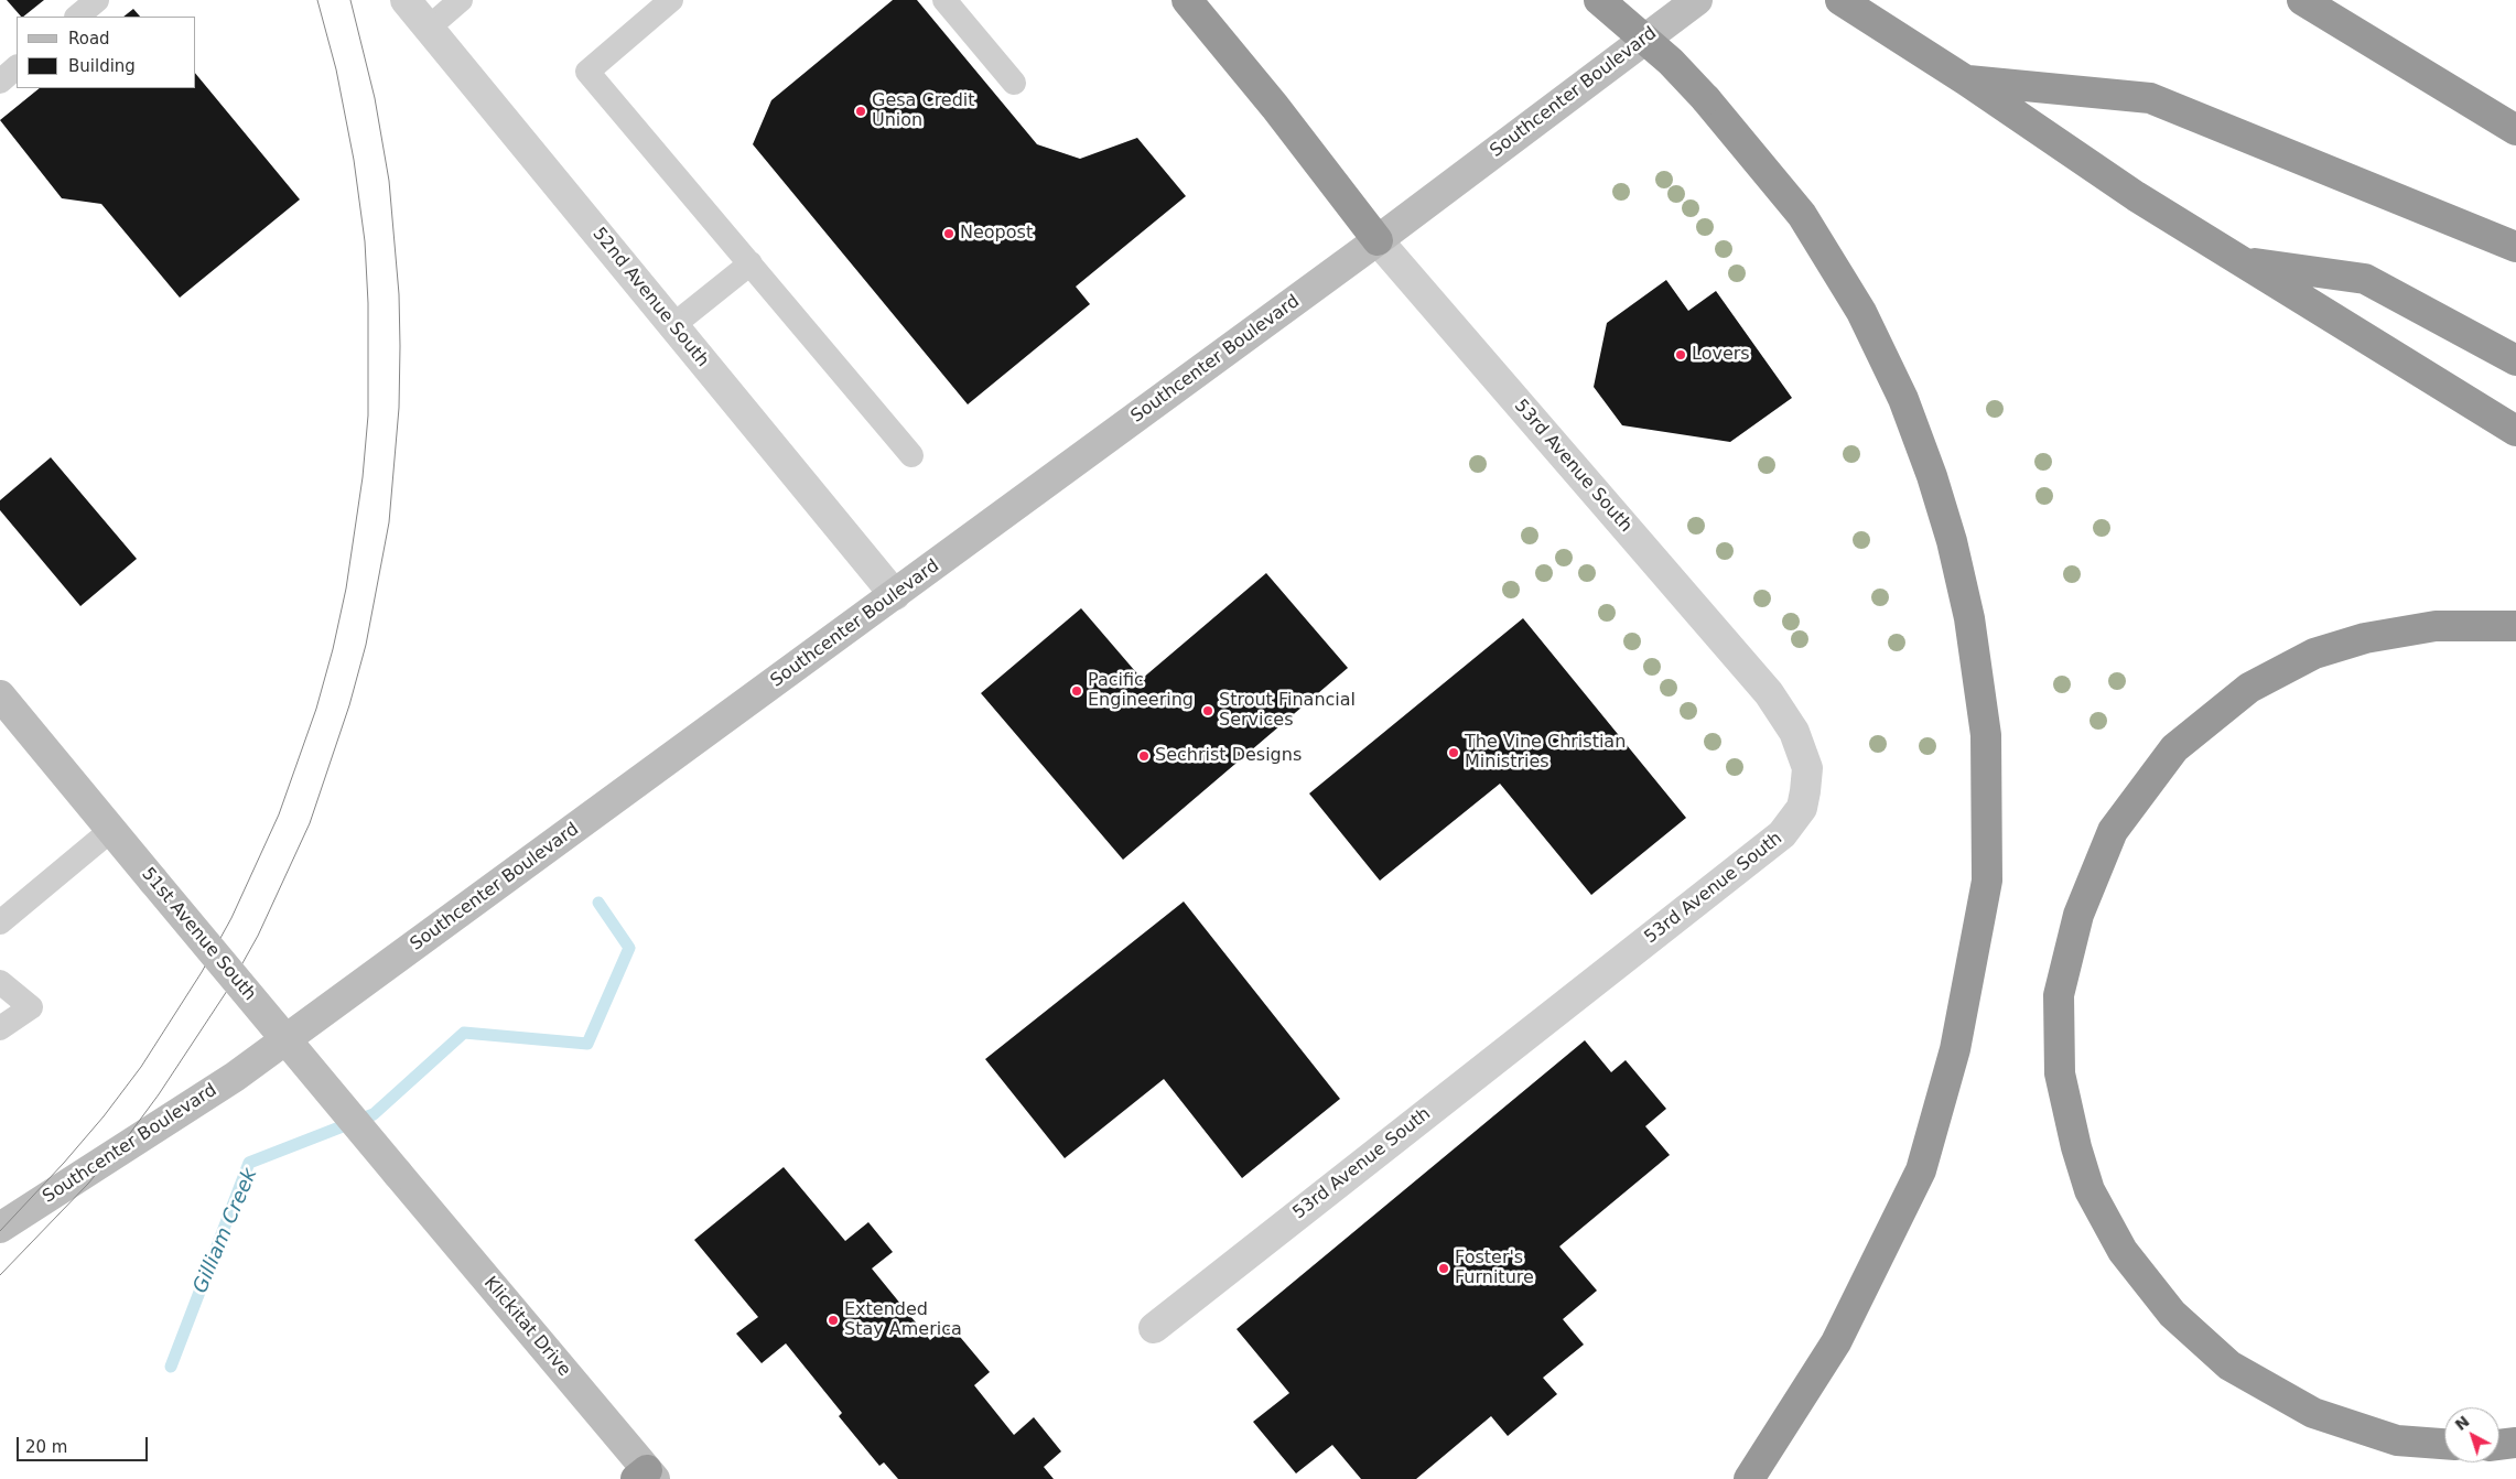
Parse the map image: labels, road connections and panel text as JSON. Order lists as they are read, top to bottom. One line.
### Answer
{"streets":{"street":["Southcenter Boulevard","52nd Avenue South","53rd Avenue South","51st Avenue South","Klickitat Drive"]},"crossings":[["Southcenter Boulevard","52nd Avenue South"],["Southcenter Boulevard","53rd Avenue South"],["51st Avenue South","Klickitat Drive"]],"water":["Gilliam Creek"],"places":["Gesa Credit Union","Neopost","Lovers","Pacific Engineering","Strout Financial Services","The Vine Christian Ministries","Sechrist Designs","Foster's Furniture","Extended Stay America"],"legend":["Road","Building"],"scale_bar":"20 m","north":"top left"}
